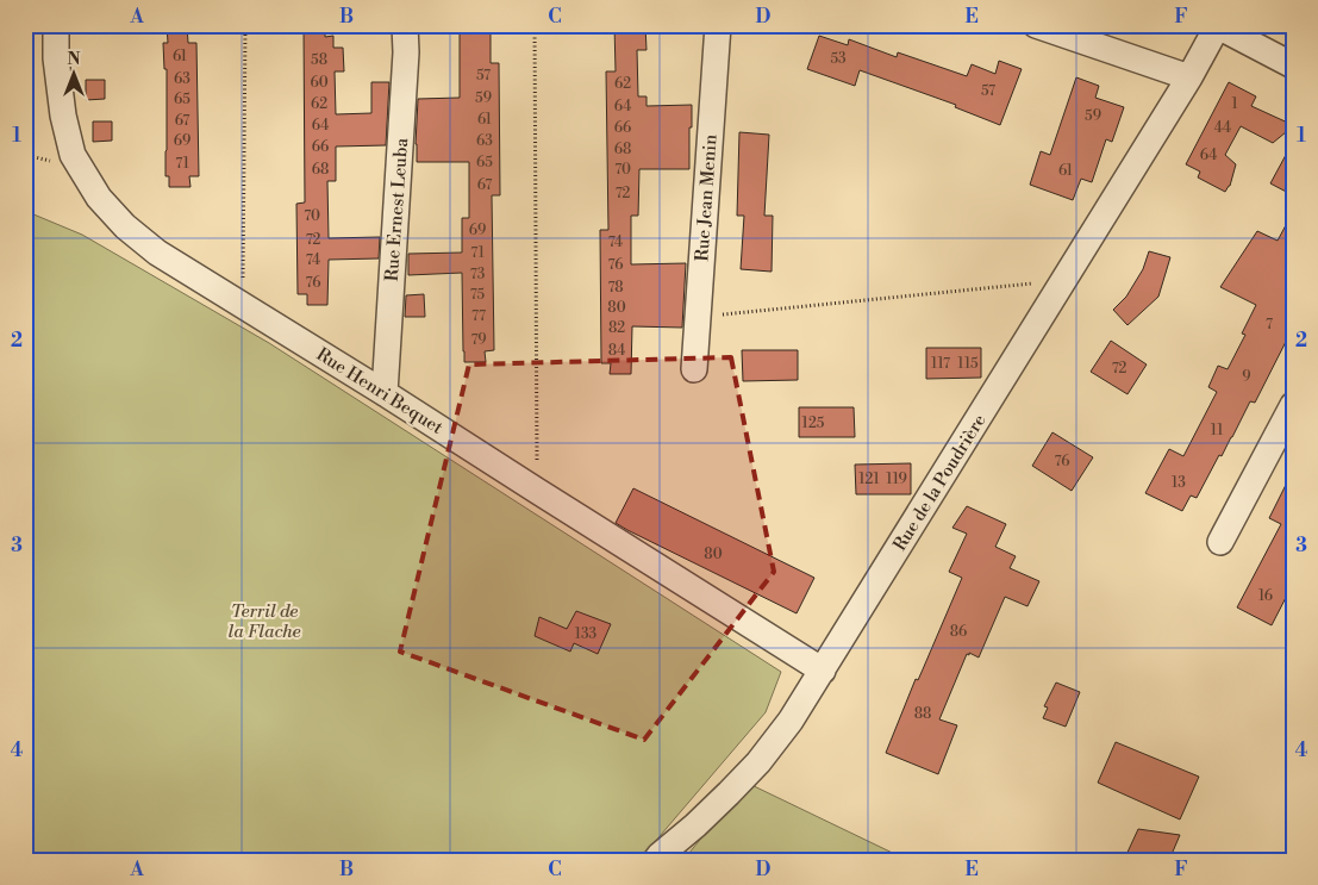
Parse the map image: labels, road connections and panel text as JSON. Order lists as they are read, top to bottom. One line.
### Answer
{"streets":{"street":["Rue Jean Menin","Rue Ernest Leuba","Rue Henri Bequet","Rue de la Poudrière"]},"crossings":[["Rue Ernest Leuba","Rue Henri Bequet"],["Rue Henri Bequet","Rue de la Poudrière"]],"parks":["Terril de la Flache"],"house_numbers":["61","53","58","57","63","60","62","57","59","65","62","1","64","59","61","67","64","66","44","69","63","66","68","64","65","71","68","70","61","67","72","70","69","72","74","71","74","76","73","76","78","75","80","77","7","82","79","84","117","115","72","9","125","11","76","121","119","13","80","16","86","133","88"],"north":"top","grid":{"columns":["A","B","C","D","E","F"],"rows":["1","2","3","4"]}}
